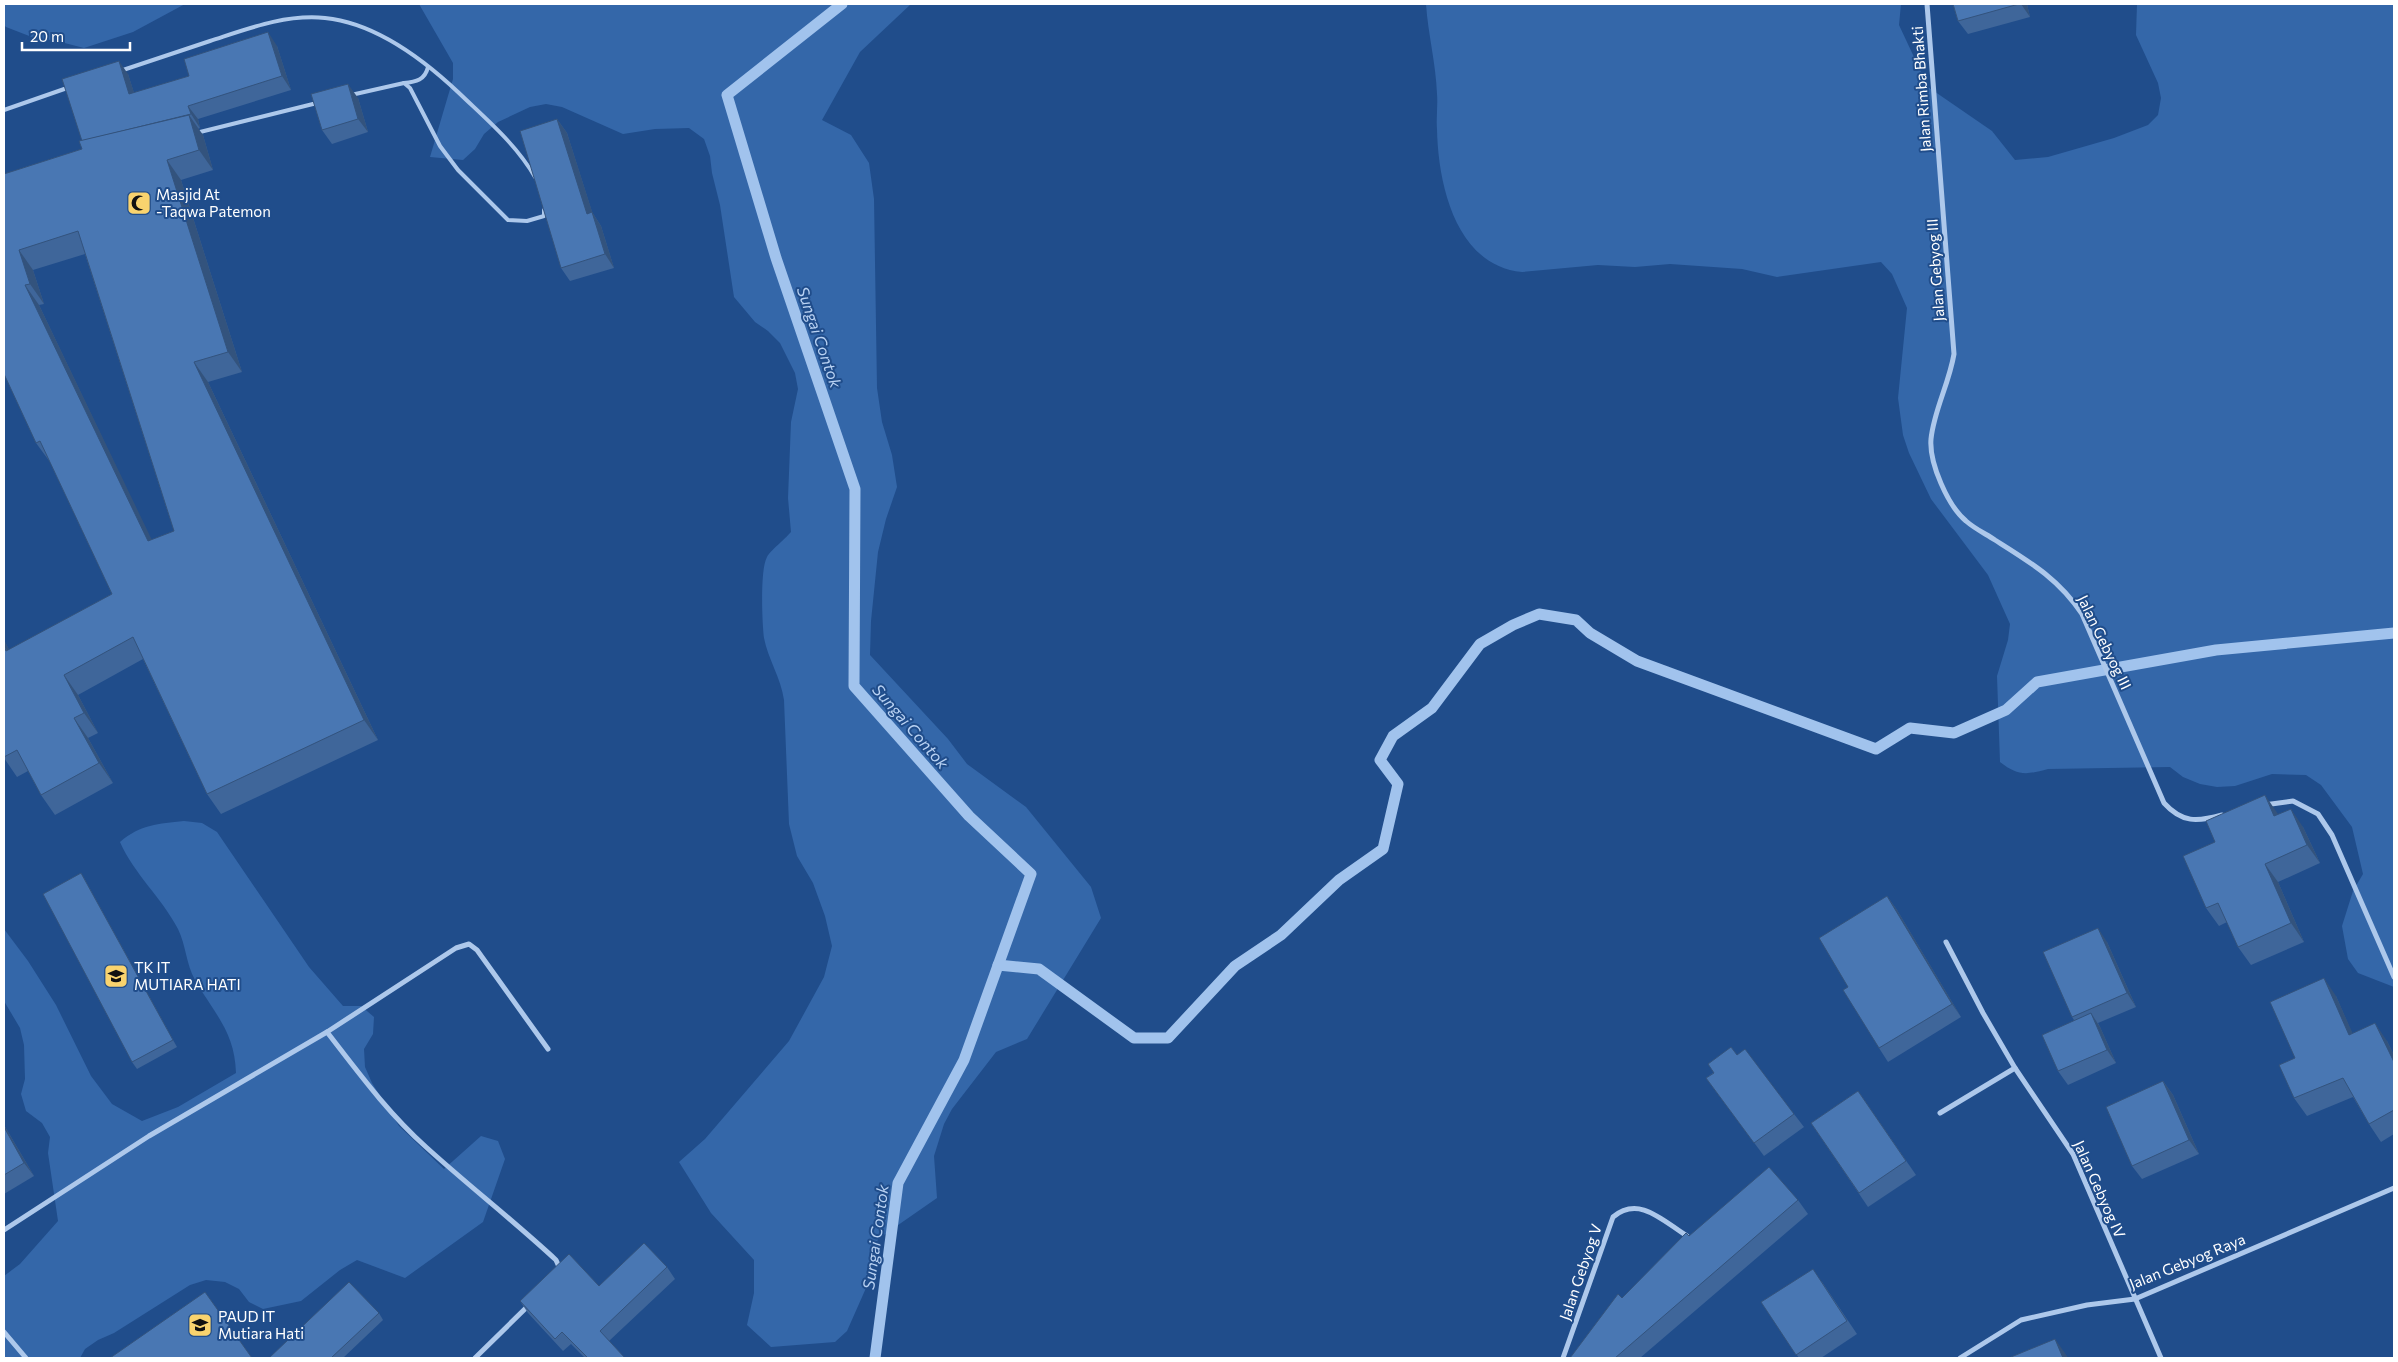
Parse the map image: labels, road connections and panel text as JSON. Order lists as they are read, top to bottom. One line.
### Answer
{"streets":{"street":["Jalan Rimba Bhakti","Jalan Gebyog III","Jalan Gebyog IV","Jalan Gebyog Raya","Jalan Gebyog V"]},"crossings":[["Jalan Rimba Bhakti","Jalan Gebyog III"],["Jalan Gebyog IV","Jalan Gebyog Raya"]],"water":["Sungai Contok"],"places":{"mosque":["Masjid At -Taqwa Patemon"],"school or university":["TK IT MUTIARA HATI","PAUD IT Mutiara Hati"]},"scale_bar":"20 m"}
